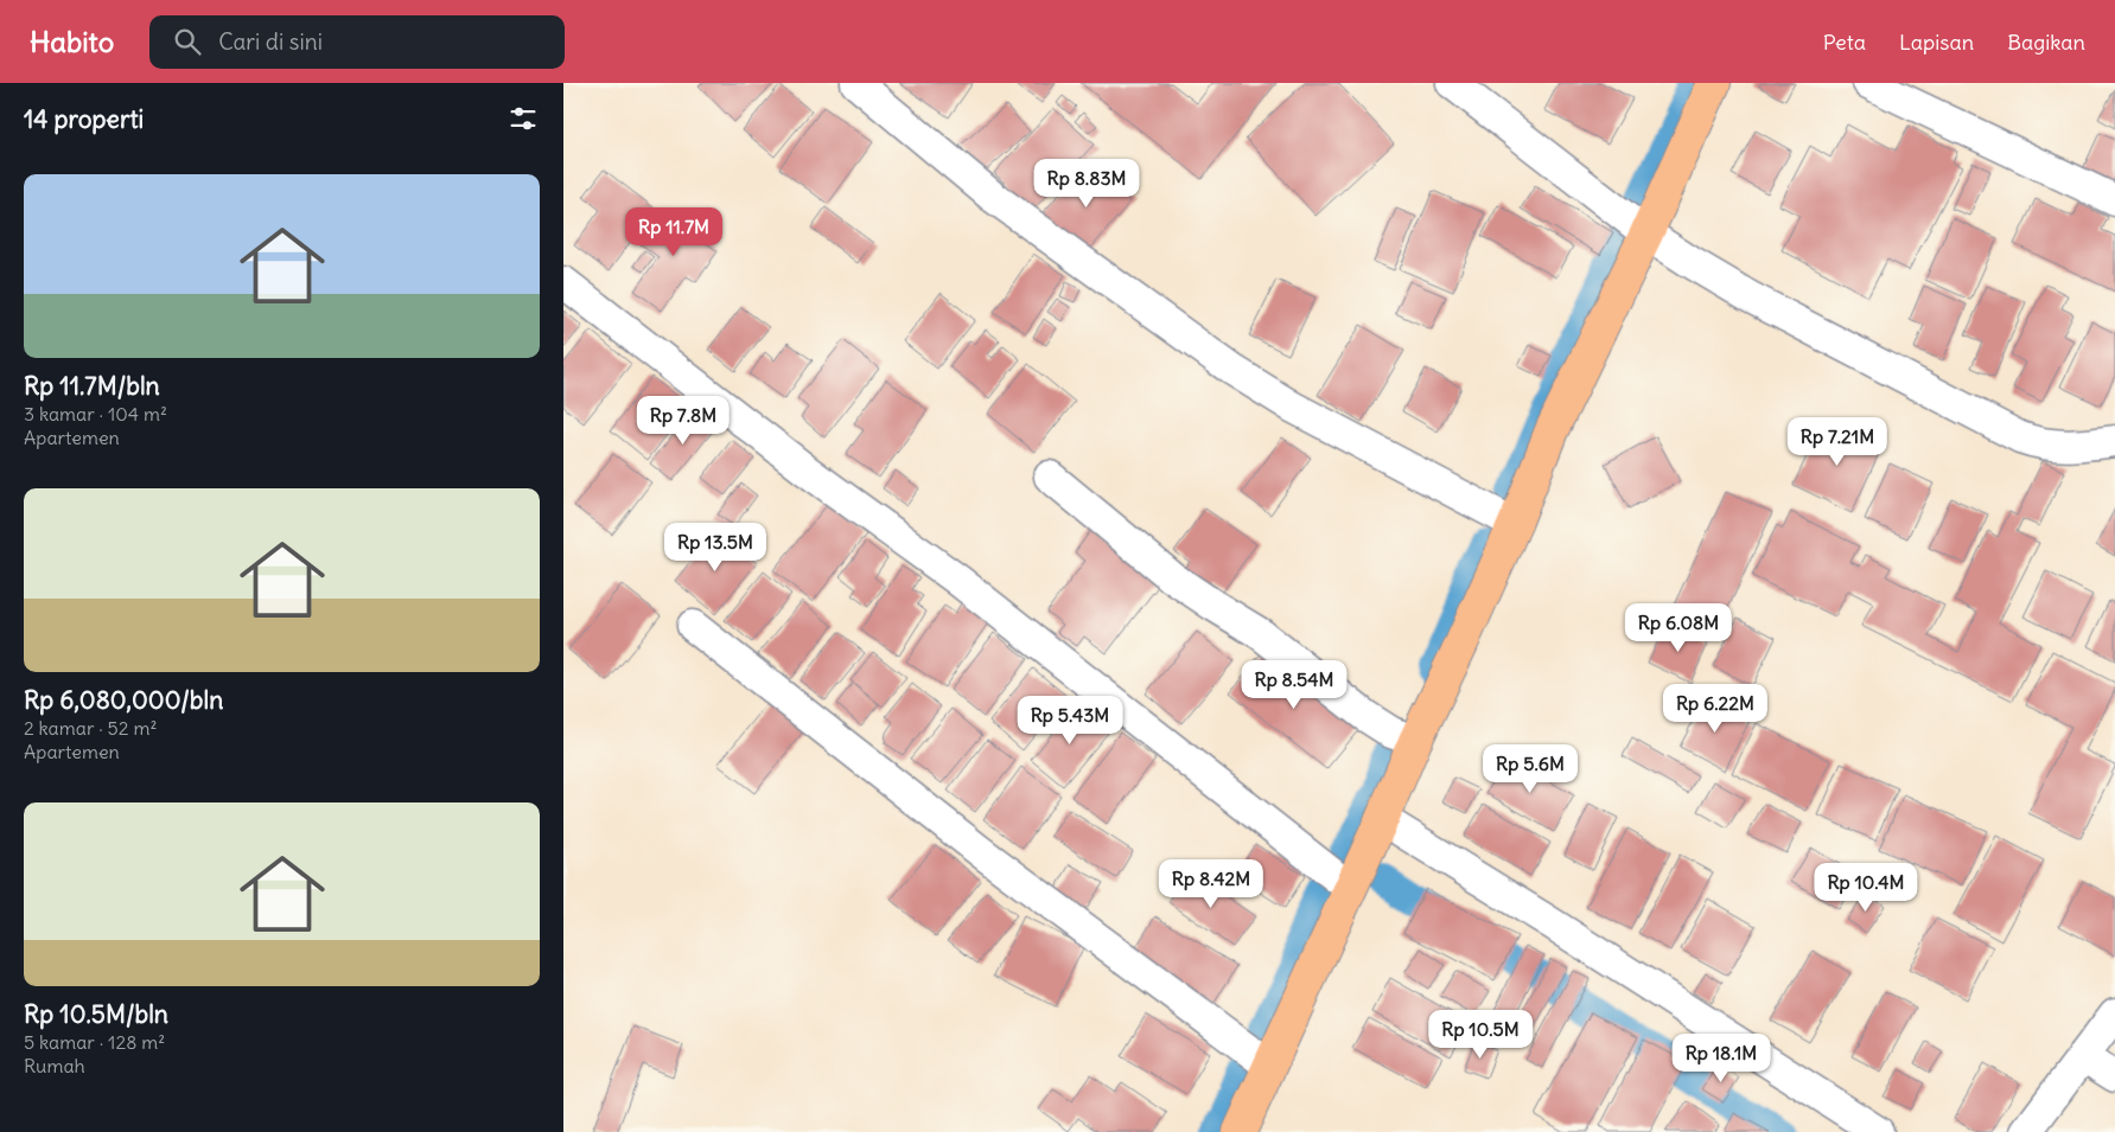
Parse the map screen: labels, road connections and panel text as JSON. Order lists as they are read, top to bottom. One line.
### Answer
{"page":{"header":"Habito","search":"Cari di sini","nav":["Peta","Lapisan","Bagikan"],"heading":"14 properti","list":[{"name":"Rp 11.7M/bln","note":"3 kamar · 104 m² · Apartemen"},{"name":"Rp 6,080,000/bln","note":"2 kamar · 52 m² · Apartemen"},{"name":"Rp 10.5M/bln","note":"5 kamar · 128 m² · Rumah"}],"price":["Rp 8.83M","Rp 11.7M","Rp 7.8M","Rp 7.21M","Rp 13.5M","Rp 6.08M","Rp 8.54M","Rp 6.22M","Rp 5.43M","Rp 5.6M","Rp 8.42M","Rp 10.4M","Rp 10.5M","Rp 18.1M"]}}
